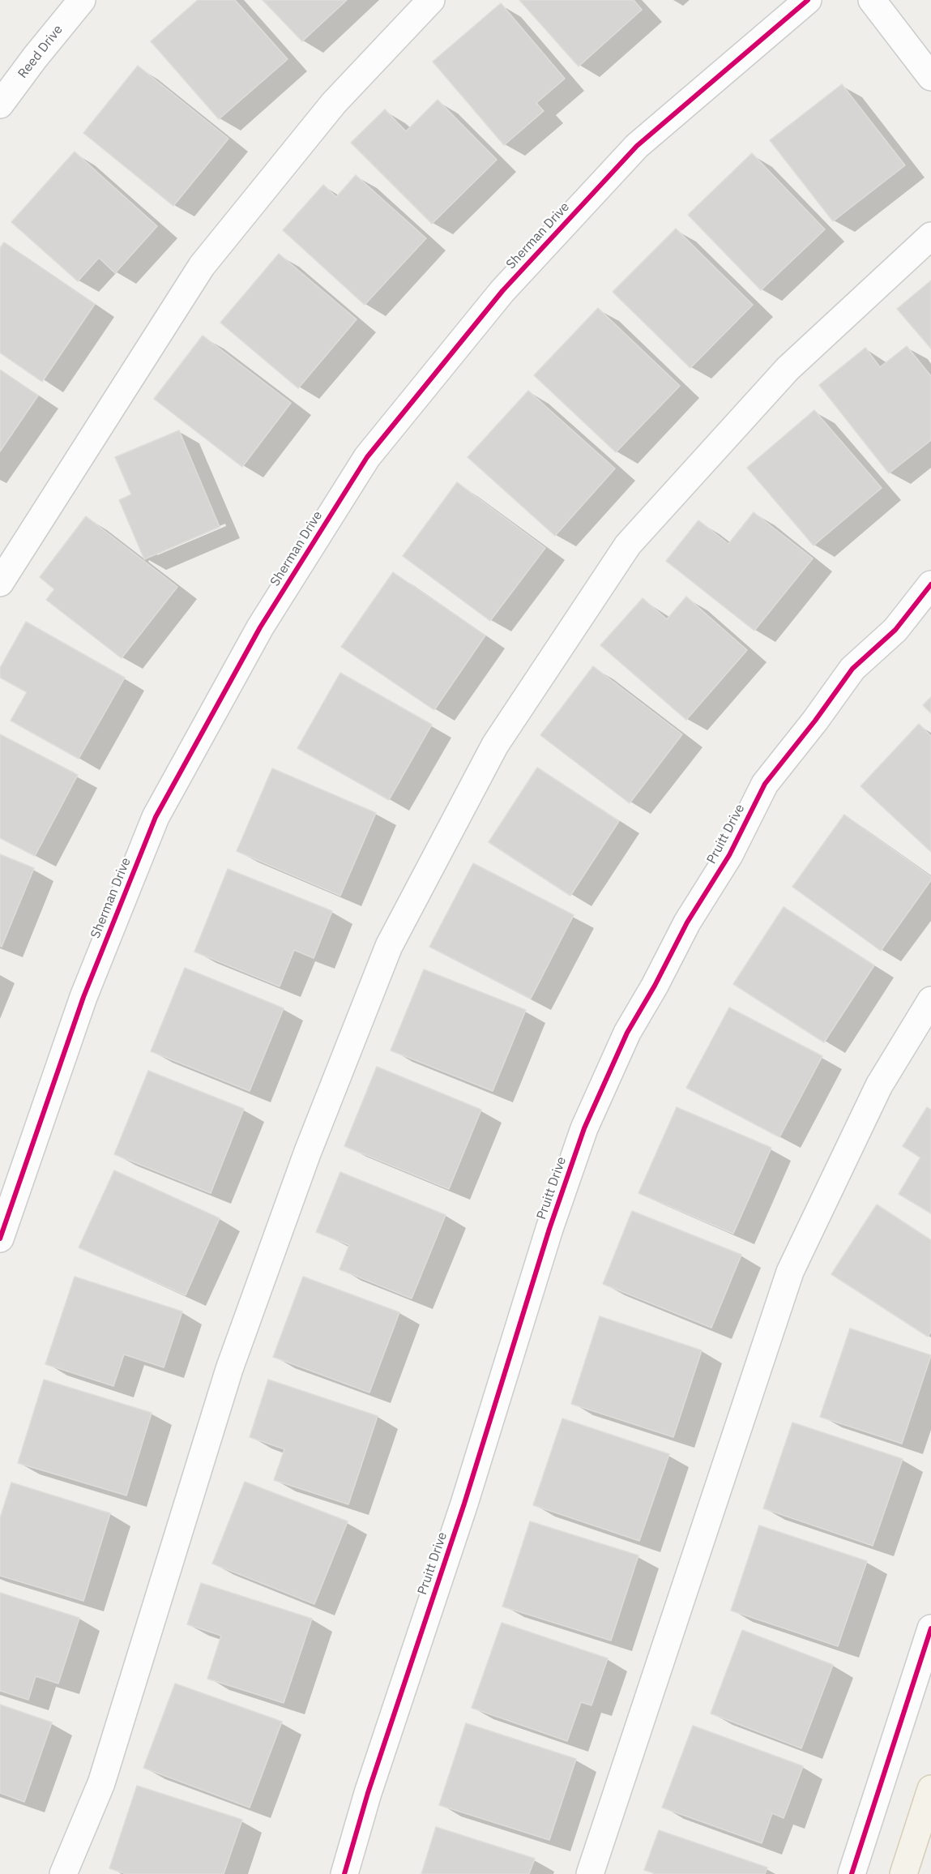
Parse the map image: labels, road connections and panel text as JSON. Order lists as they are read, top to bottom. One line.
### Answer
{"streets":{"street":["Reed Drive","Sherman Drive","Pruitt Drive"]}}
